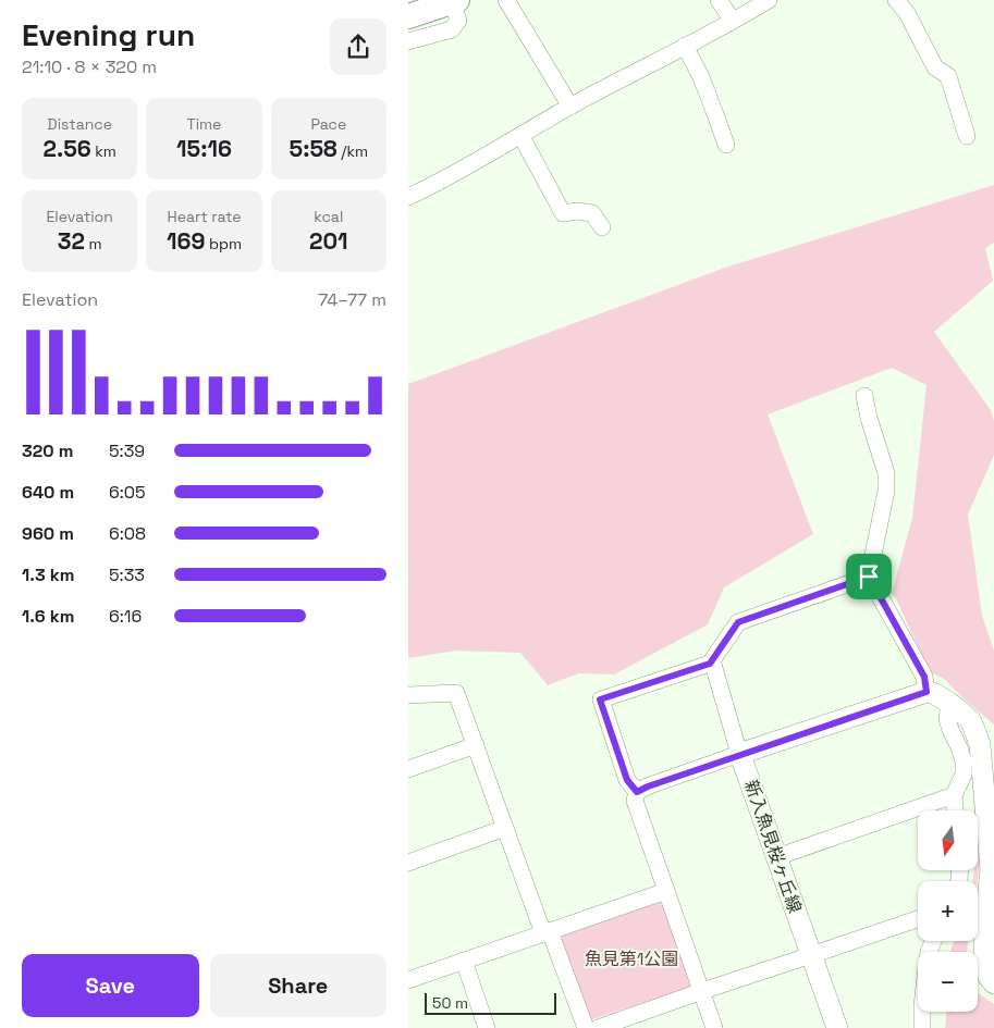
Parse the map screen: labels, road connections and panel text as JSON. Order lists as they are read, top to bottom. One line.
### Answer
{"streets":{"street":["新入魚見桜ヶ丘線"]},"parks":["魚見第1公園"],"scale_bar":"50 m","north":"bottom","page":{"heading":["Evening run","21:10 · 8 × 320 m"],"stats":[["Distance","2.56 km"],["Time","15:16"],["Pace","5:58 /km"],["Elevation","32 m"],["Heart rate","169 bpm"],["kcal","201"]],"chart":["Elevation","74–77 m"],"list":[{"name":"320 m","note":"5:39"},{"name":"640 m","note":"6:05"},{"name":"960 m","note":"6:08"},{"name":"1.3 km","note":"5:33"},{"name":"1.6 km","note":"6:16"}],"map_buttons":["+","−"],"buttons":["Save","Share"],"scale":"50 m"}}
